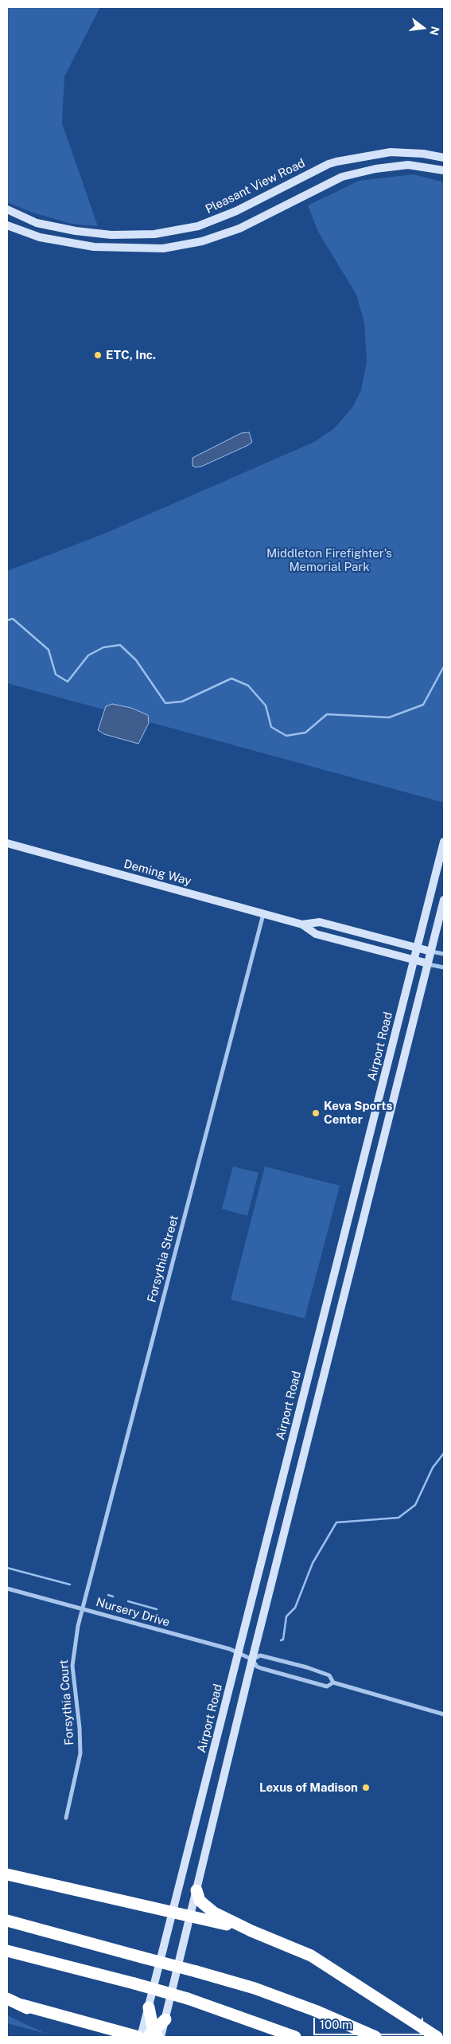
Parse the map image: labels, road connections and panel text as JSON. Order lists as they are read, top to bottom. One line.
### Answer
{"streets":{"street":["Pleasant View Road","Deming Way","Airport Road","Forsythia Street","Nursery Drive","Forsythia Court"]},"crossings":[["Deming Way","Airport Road"],["Deming Way","Forsythia Street"],["Airport Road","Nursery Drive"],["Forsythia Street","Nursery Drive"],["Forsythia Street","Forsythia Court"],["Nursery Drive","Forsythia Court"]],"parks":["Middleton Firefighter's Memorial Park"],"places":["ETC, Inc.","Keva Sports Center","Lexus of Madison"],"scale_bar":"100 m","north":"right"}
